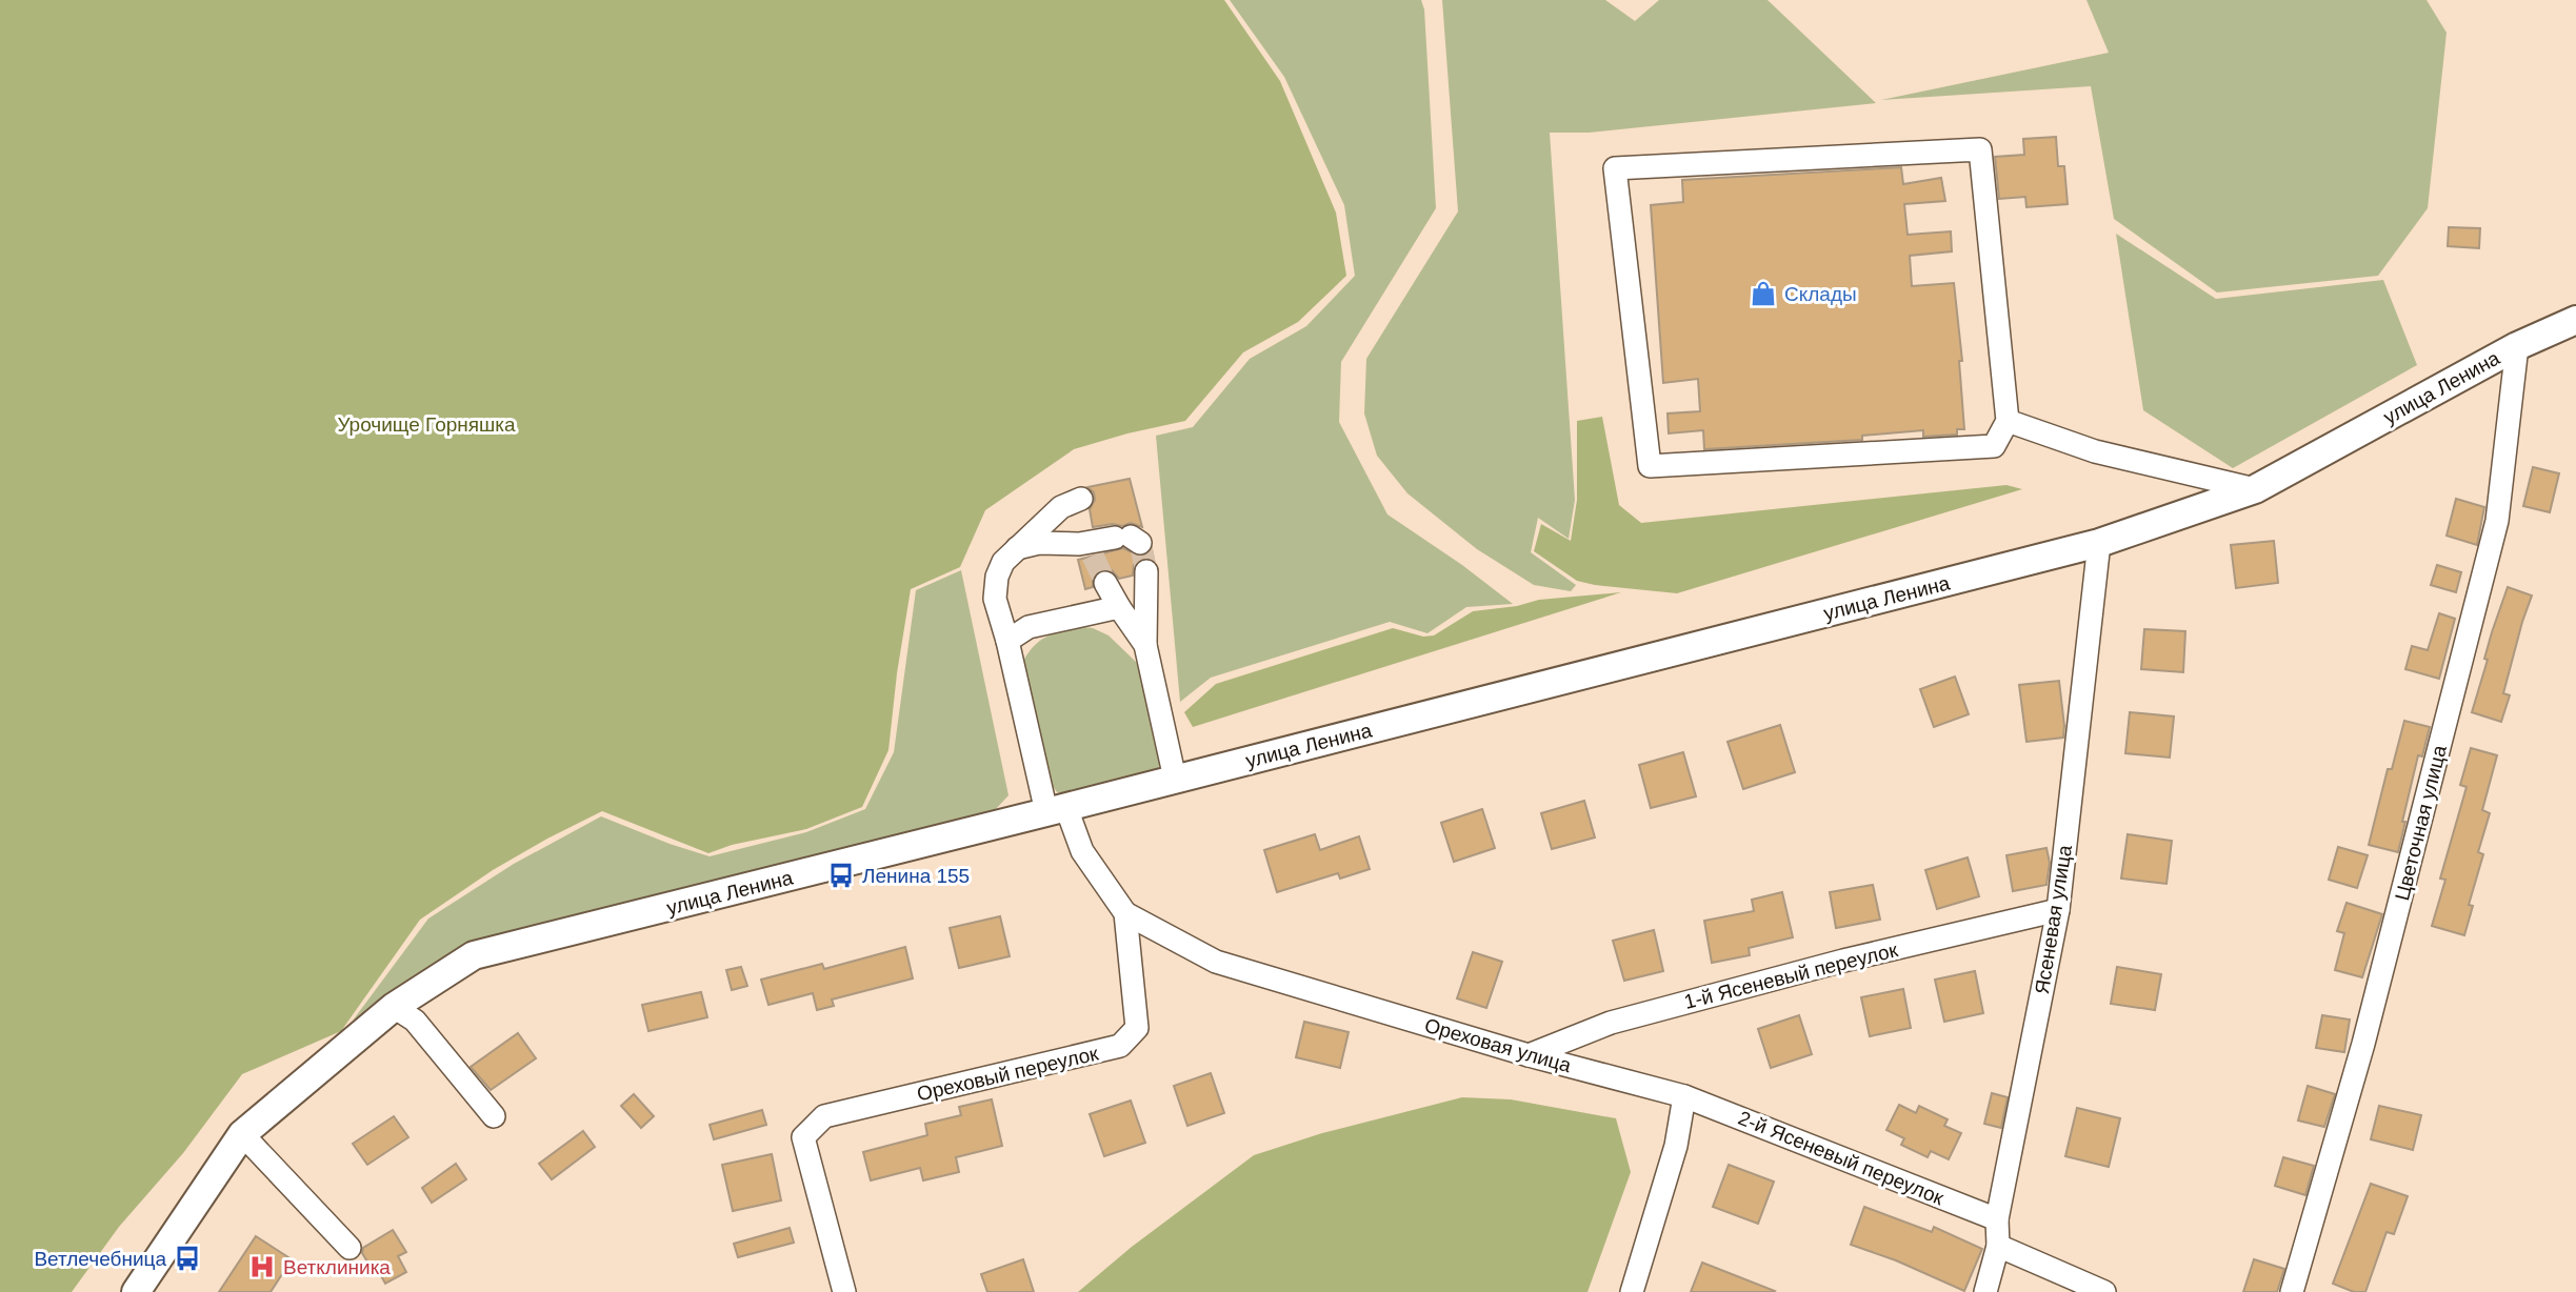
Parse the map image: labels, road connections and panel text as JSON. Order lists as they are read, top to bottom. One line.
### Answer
{"streets":{"main road":["улица Ленина"],"street":["Цветочная улица","Ясеневая улица","1-й Ясеневый переулок","Ореховая улица","Ореховый переулок","2-й Ясеневый переулок"]},"crossings":[["улица Ленина","Цветочная улица"],["улица Ленина","Ясеневая улица"],["улица Ленина","Ореховый переулок"],["Ясеневая улица","1-й Ясеневый переулок"],["Ясеневая улица","2-й Ясеневый переулок"],["1-й Ясеневый переулок","Ореховая улица"],["Ореховая улица","Ореховый переулок"],["Ореховая улица","2-й Ясеневый переулок"]],"parks":["Урочище Горняшка"],"places":{"shop":["Склады"],"bus stop":["Ленина 155","Ветлечебница"],"hospital":["Ветклиника"]}}
